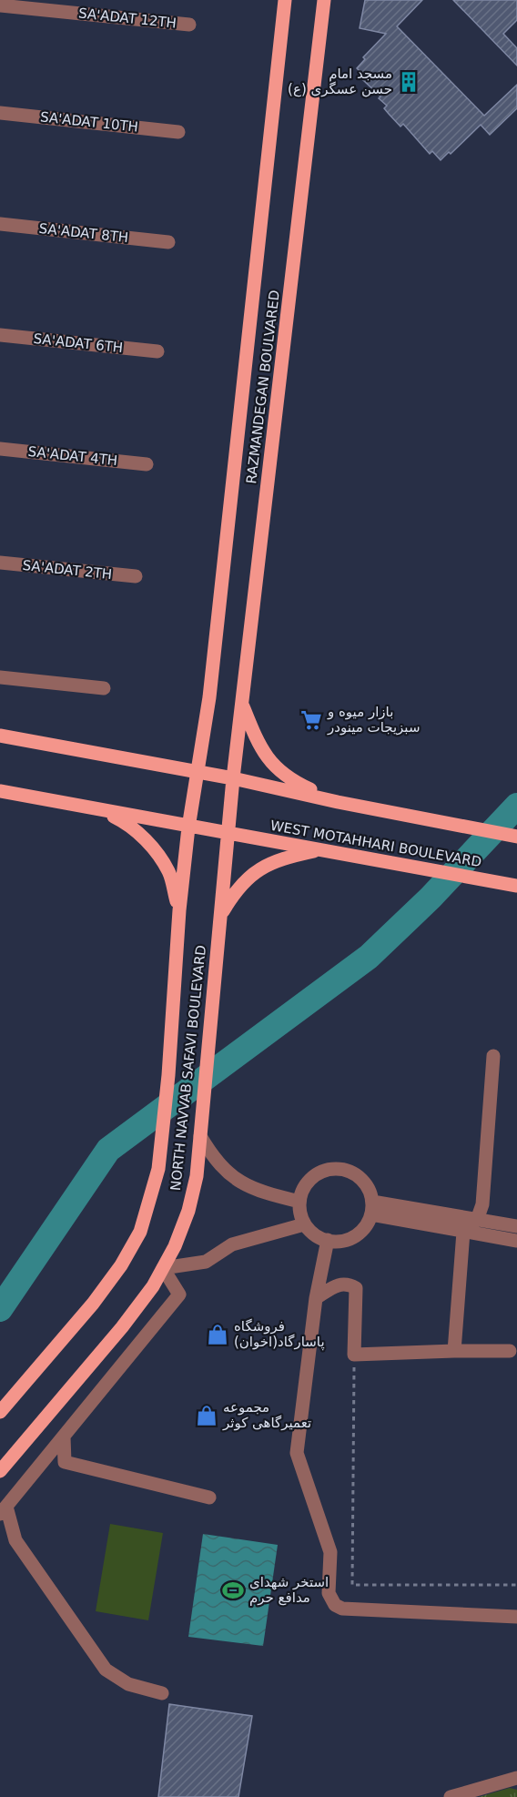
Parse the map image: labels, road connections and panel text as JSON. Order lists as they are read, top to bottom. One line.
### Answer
{"streets":{"main road":["RAZMANDEGAN BOULVARED","WEST MOTAHHARI BOULEVARD","NORTH NAVVAB SAFAVI BOULEVARD"],"street":["SA'ADAT 12TH","SA'ADAT 10TH","SA'ADAT 8TH","SA'ADAT 6TH","SA'ADAT 4TH","SA'ADAT 2TH"]},"crossings":[["RAZMANDEGAN BOULVARED","WEST MOTAHHARI BOULEVARD"],["RAZMANDEGAN BOULVARED","NORTH NAVVAB SAFAVI BOULEVARD"],["WEST MOTAHHARI BOULEVARD","NORTH NAVVAB SAFAVI BOULEVARD"]],"places":{"building":["مسجد امام حسن عسگری (ع)"],"supermarket":["بازار میوه و سبزیجات مینودر"],"shop":["فروشگاه پاسارگاد(اخوان)","مجموعه تعمیرگاهی کوثر"],"sports":["استخر شهدای مدافع حرم"]}}
